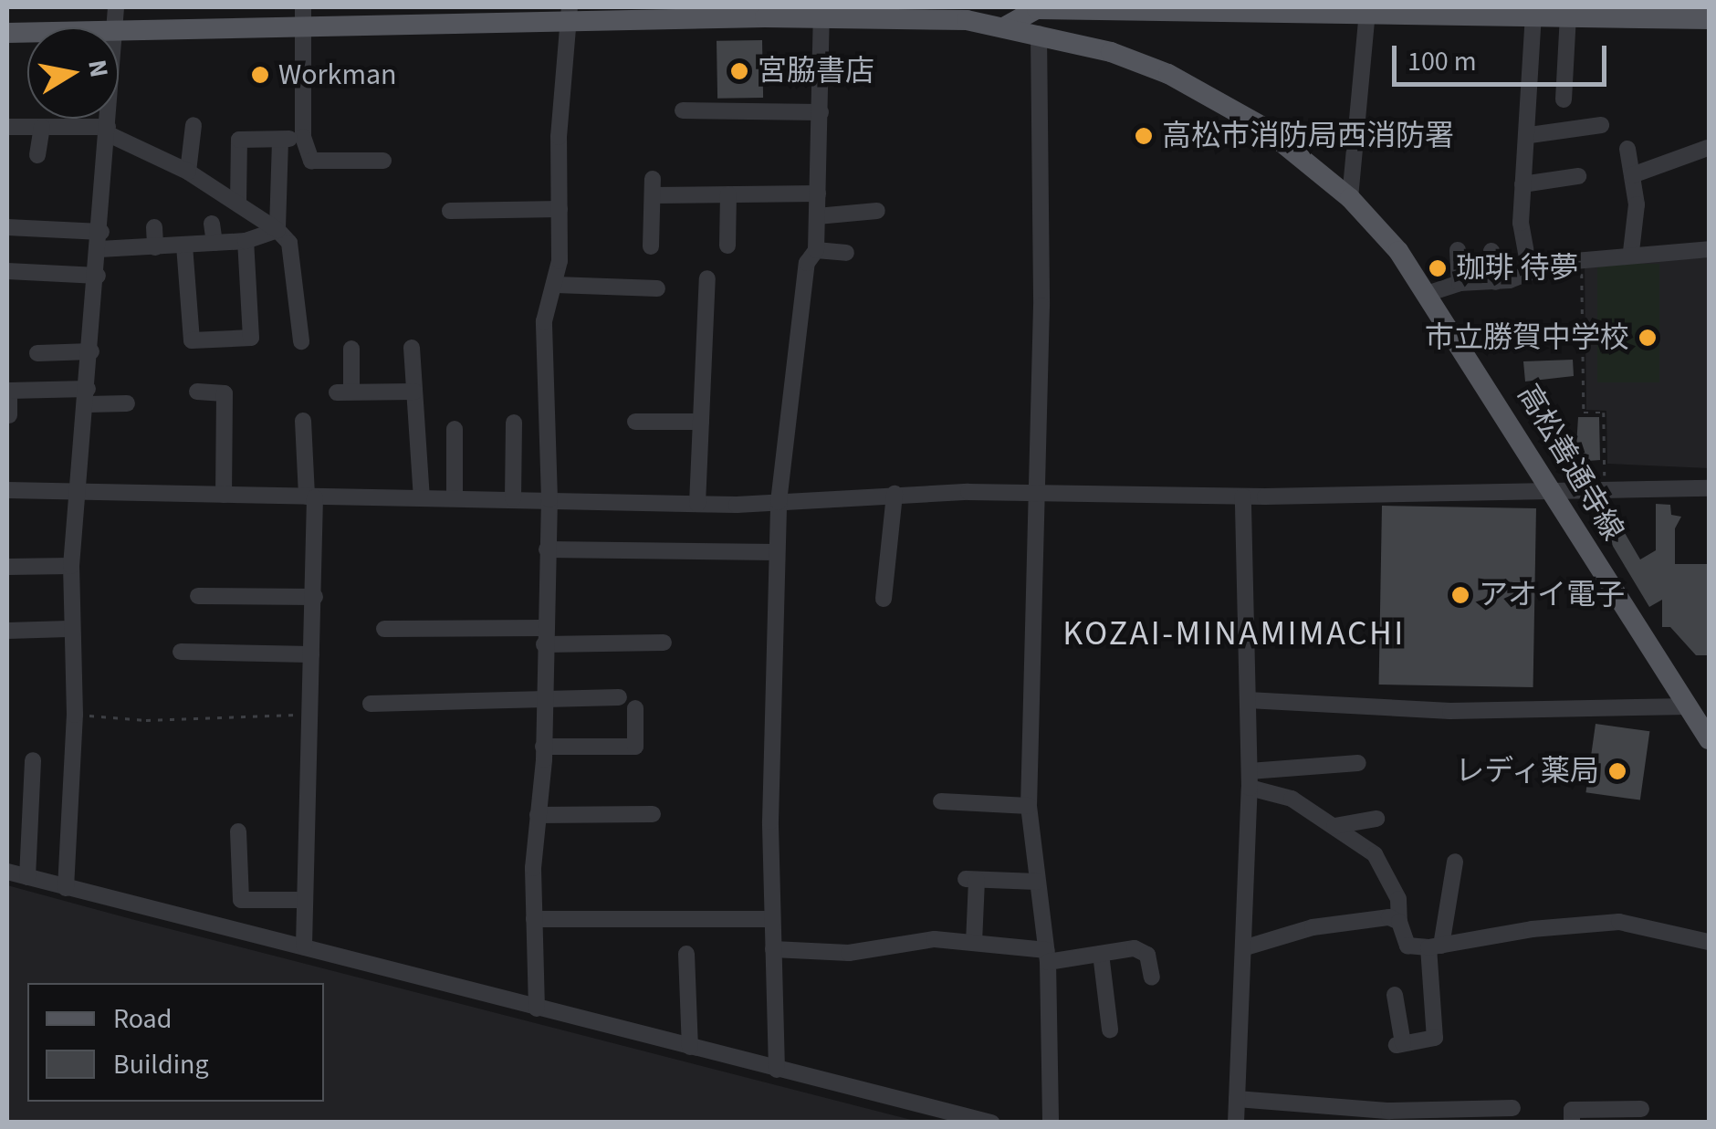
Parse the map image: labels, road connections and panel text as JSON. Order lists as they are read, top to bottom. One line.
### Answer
{"streets":{"main road":["高松善通寺線"]},"districts":["KOZAI-MINAMIMACHI"],"places":["宮脇書店","Workman","高松市消防局西消防署","珈琲 待夢","市立勝賀中学校","アオイ電子","レディ薬局"],"legend":["Road","Building"],"scale_bar":"100 m","north":"right"}
